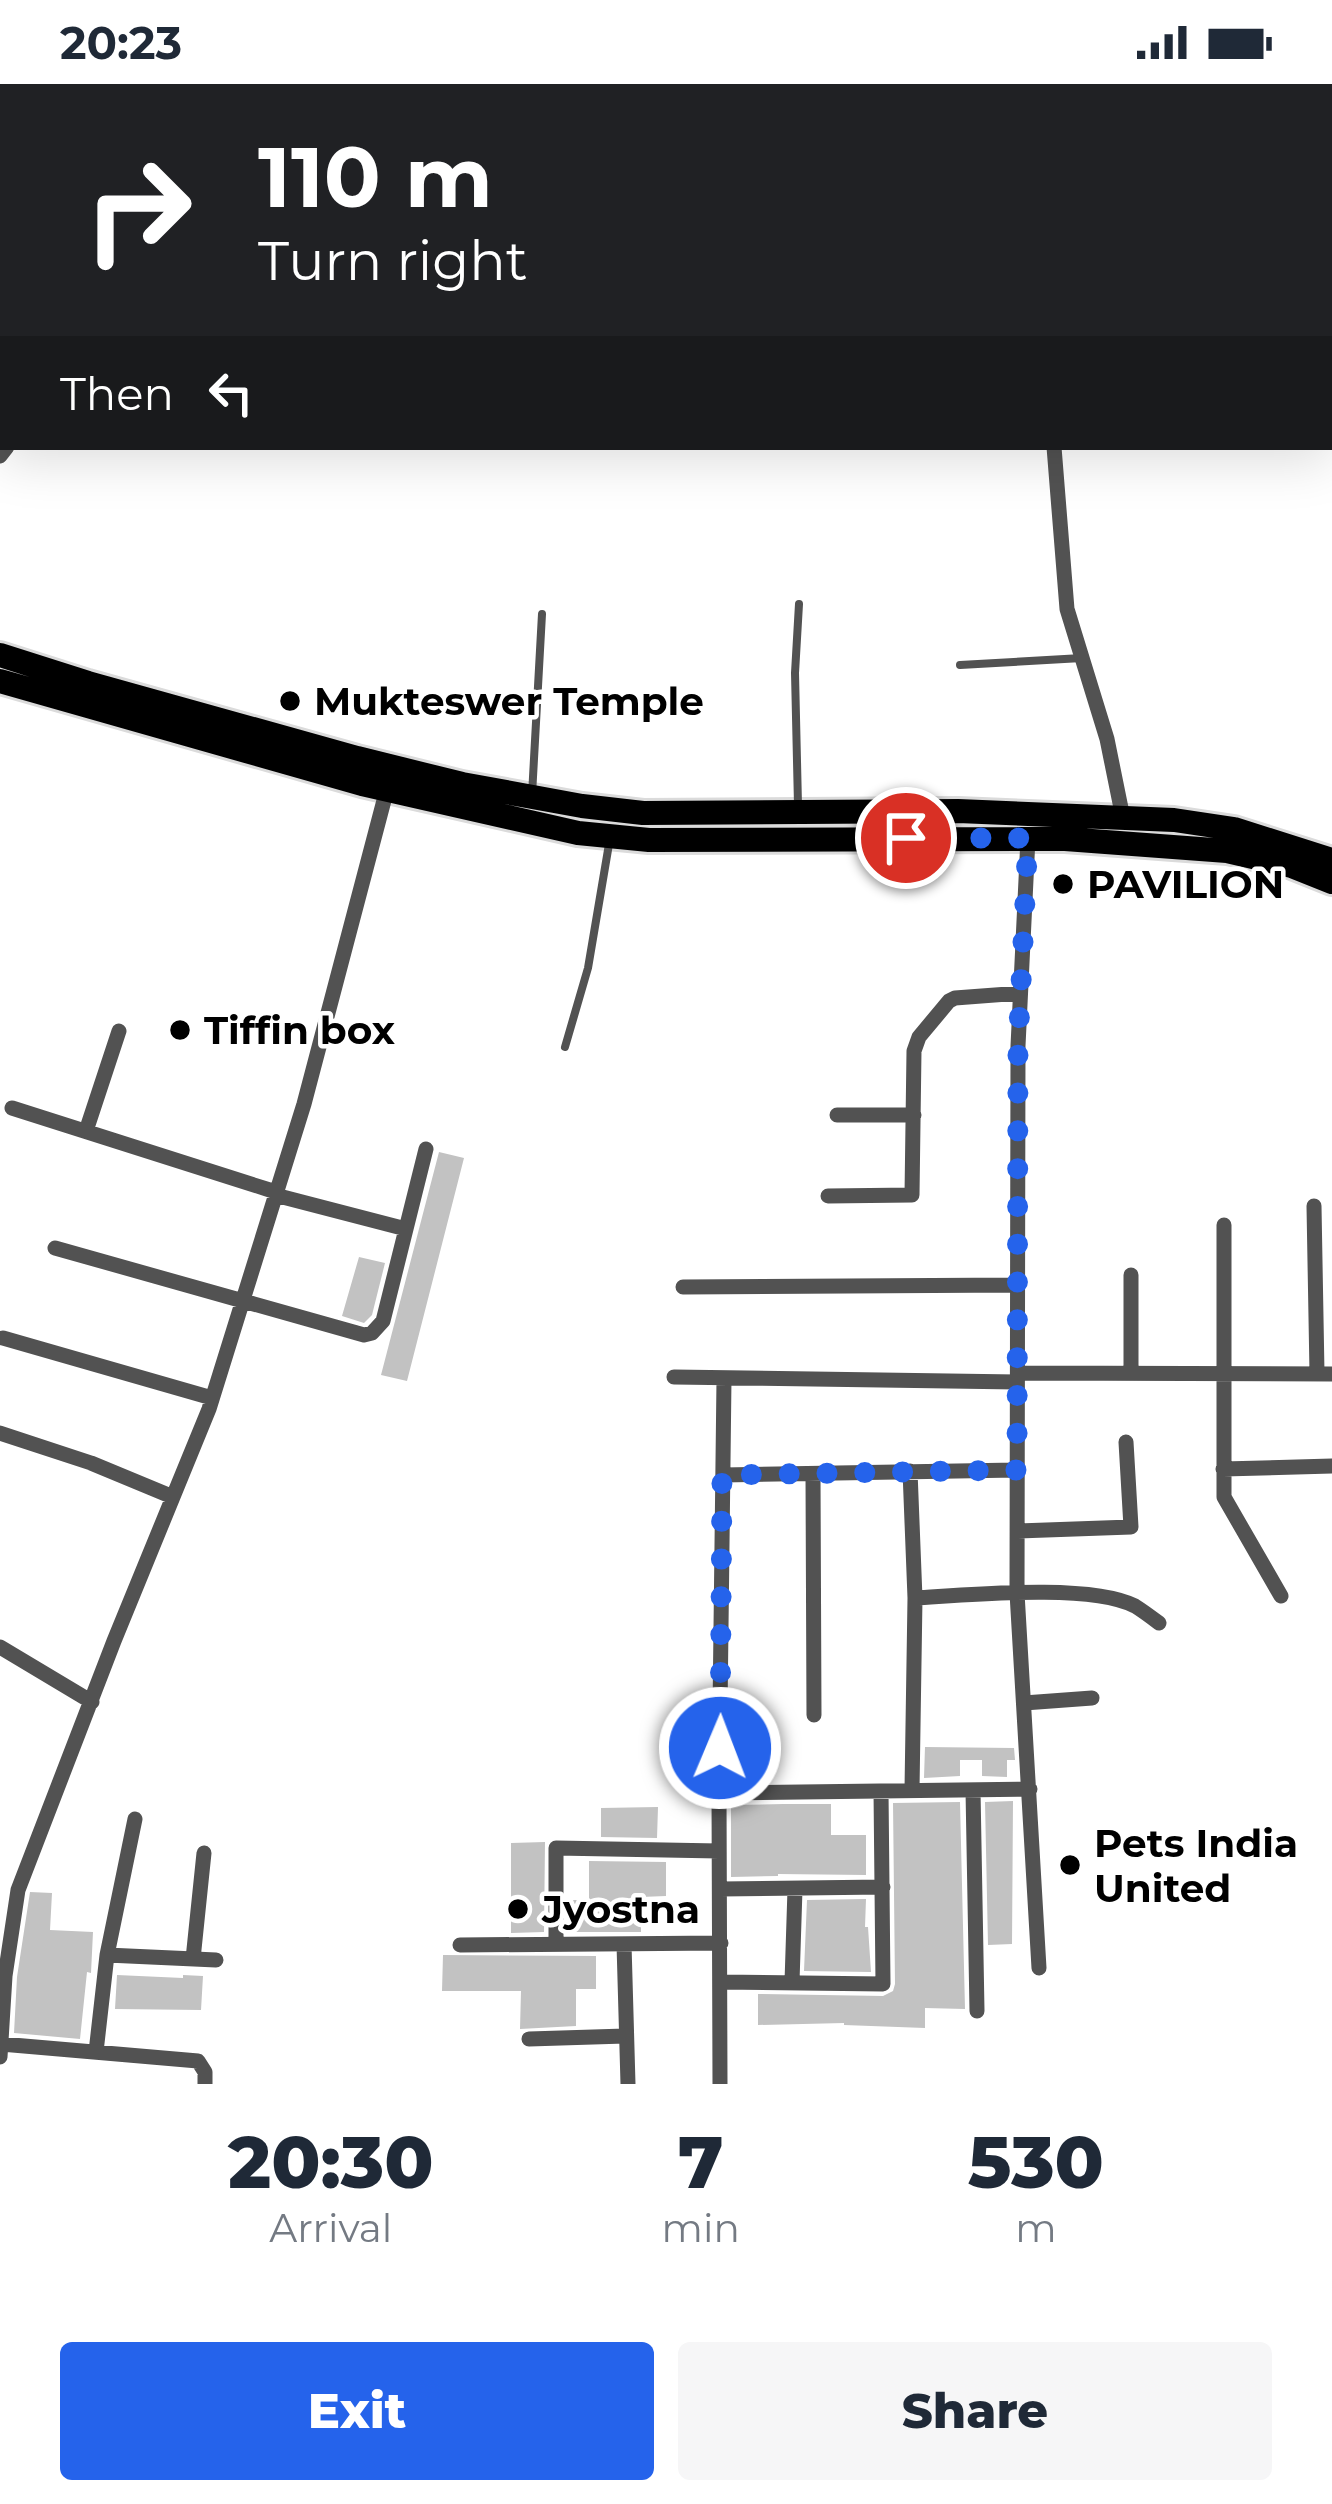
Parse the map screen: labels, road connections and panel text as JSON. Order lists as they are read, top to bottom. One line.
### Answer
{"places":["Mukteswer Temple","PAVILION","Tiffin box","Pets India United","Jyostna"],"page":{"status":"20:23","turn":["110 m","Turn right"],"then":"Then","eta":["20:30","Arrival","7","min","530","m"],"buttons":["Exit","Share"]}}
